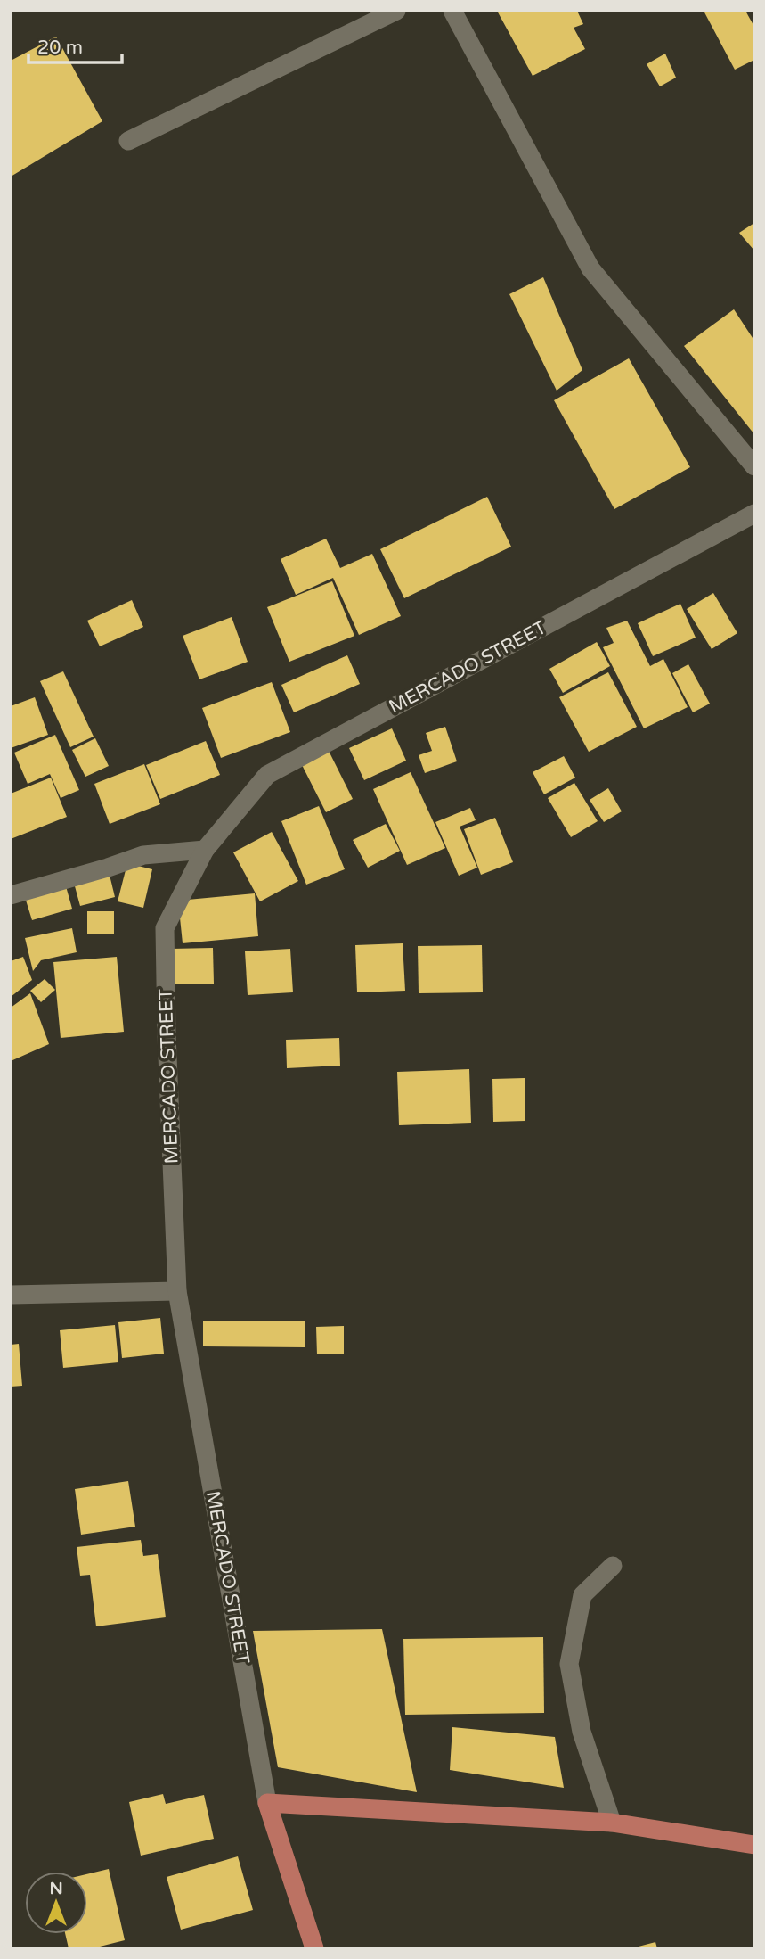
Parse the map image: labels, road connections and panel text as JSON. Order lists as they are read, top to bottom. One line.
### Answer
{"streets":{"main road":["MERCADO STREET"]},"scale_bar":"20 m","north":"top"}
